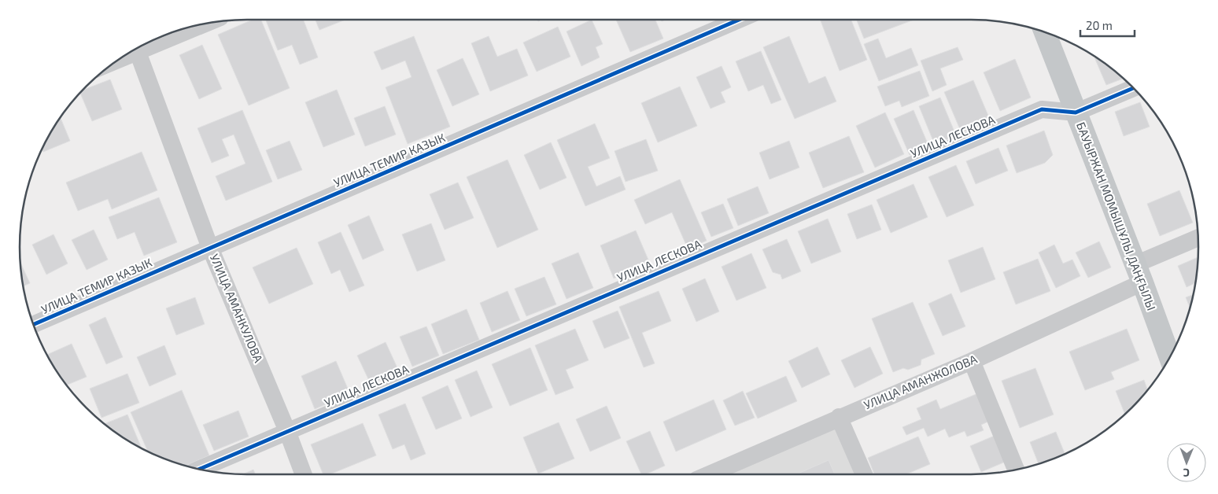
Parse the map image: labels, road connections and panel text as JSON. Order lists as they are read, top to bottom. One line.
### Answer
{"streets":{"main road":["БАУЫРЖАН МОМЫШҰЛЫ ДАҢҒЫЛЫ"],"street":["УЛИЦА ЛЕСКОВА","УЛИЦА ТЕМИР КАЗЫК","УЛИЦА АМАНКУЛОВА","УЛИЦА АМАНЖОЛОВА"]},"crossings":[["УЛИЦА ЛЕСКОВА","БАУЫРЖАН МОМЫШҰЛЫ ДАҢҒЫЛЫ"],["УЛИЦА ЛЕСКОВА","УЛИЦА АМАНКУЛОВА"],["УЛИЦА ТЕМИР КАЗЫК","УЛИЦА АМАНКУЛОВА"],["БАУЫРЖАН МОМЫШҰЛЫ ДАҢҒЫЛЫ","УЛИЦА АМАНЖОЛОВА"]],"scale_bar":"20 m","north":"bottom"}
